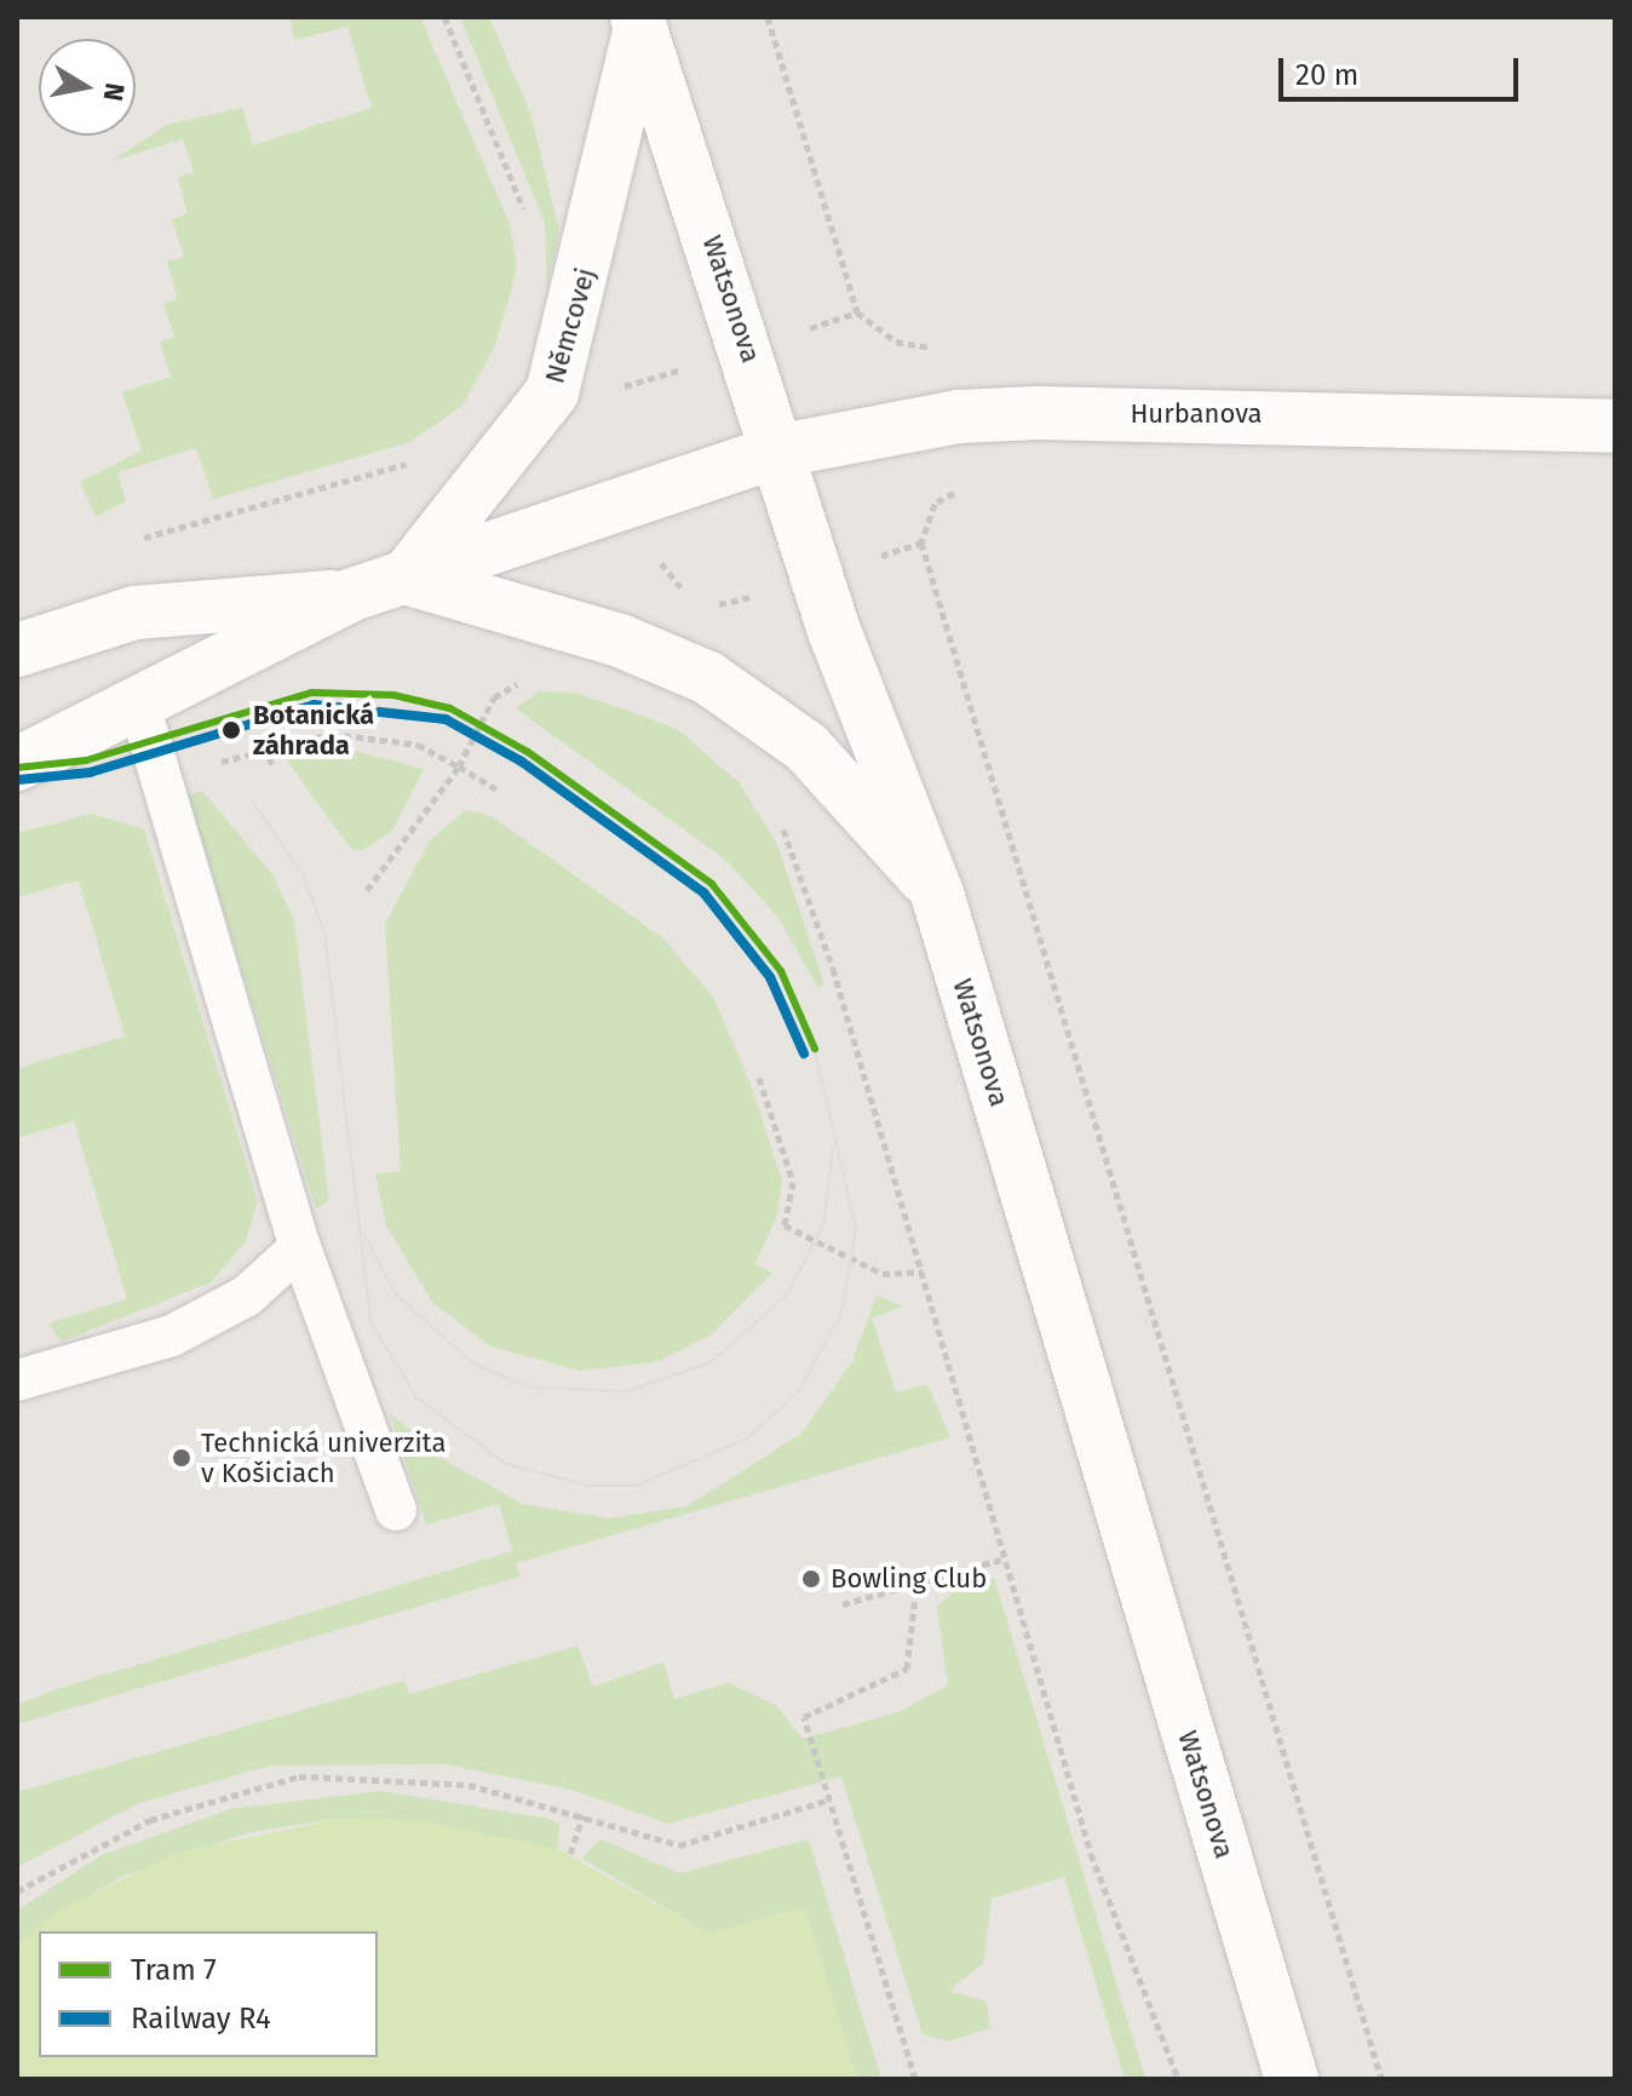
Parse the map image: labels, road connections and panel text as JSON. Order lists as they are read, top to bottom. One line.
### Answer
{"streets":{"street":["Watsonova","Němcovej","Hurbanova"]},"crossings":[["Watsonova","Němcovej"],["Watsonova","Hurbanova"]],"places":["Botanická záhrada","Technická univerzita v Košiciach","Bowling Club"],"lines":["tram line 7","rail line R4"],"legend":["Tram 7","Railway R4"],"scale_bar":"20 m","north":"right"}
